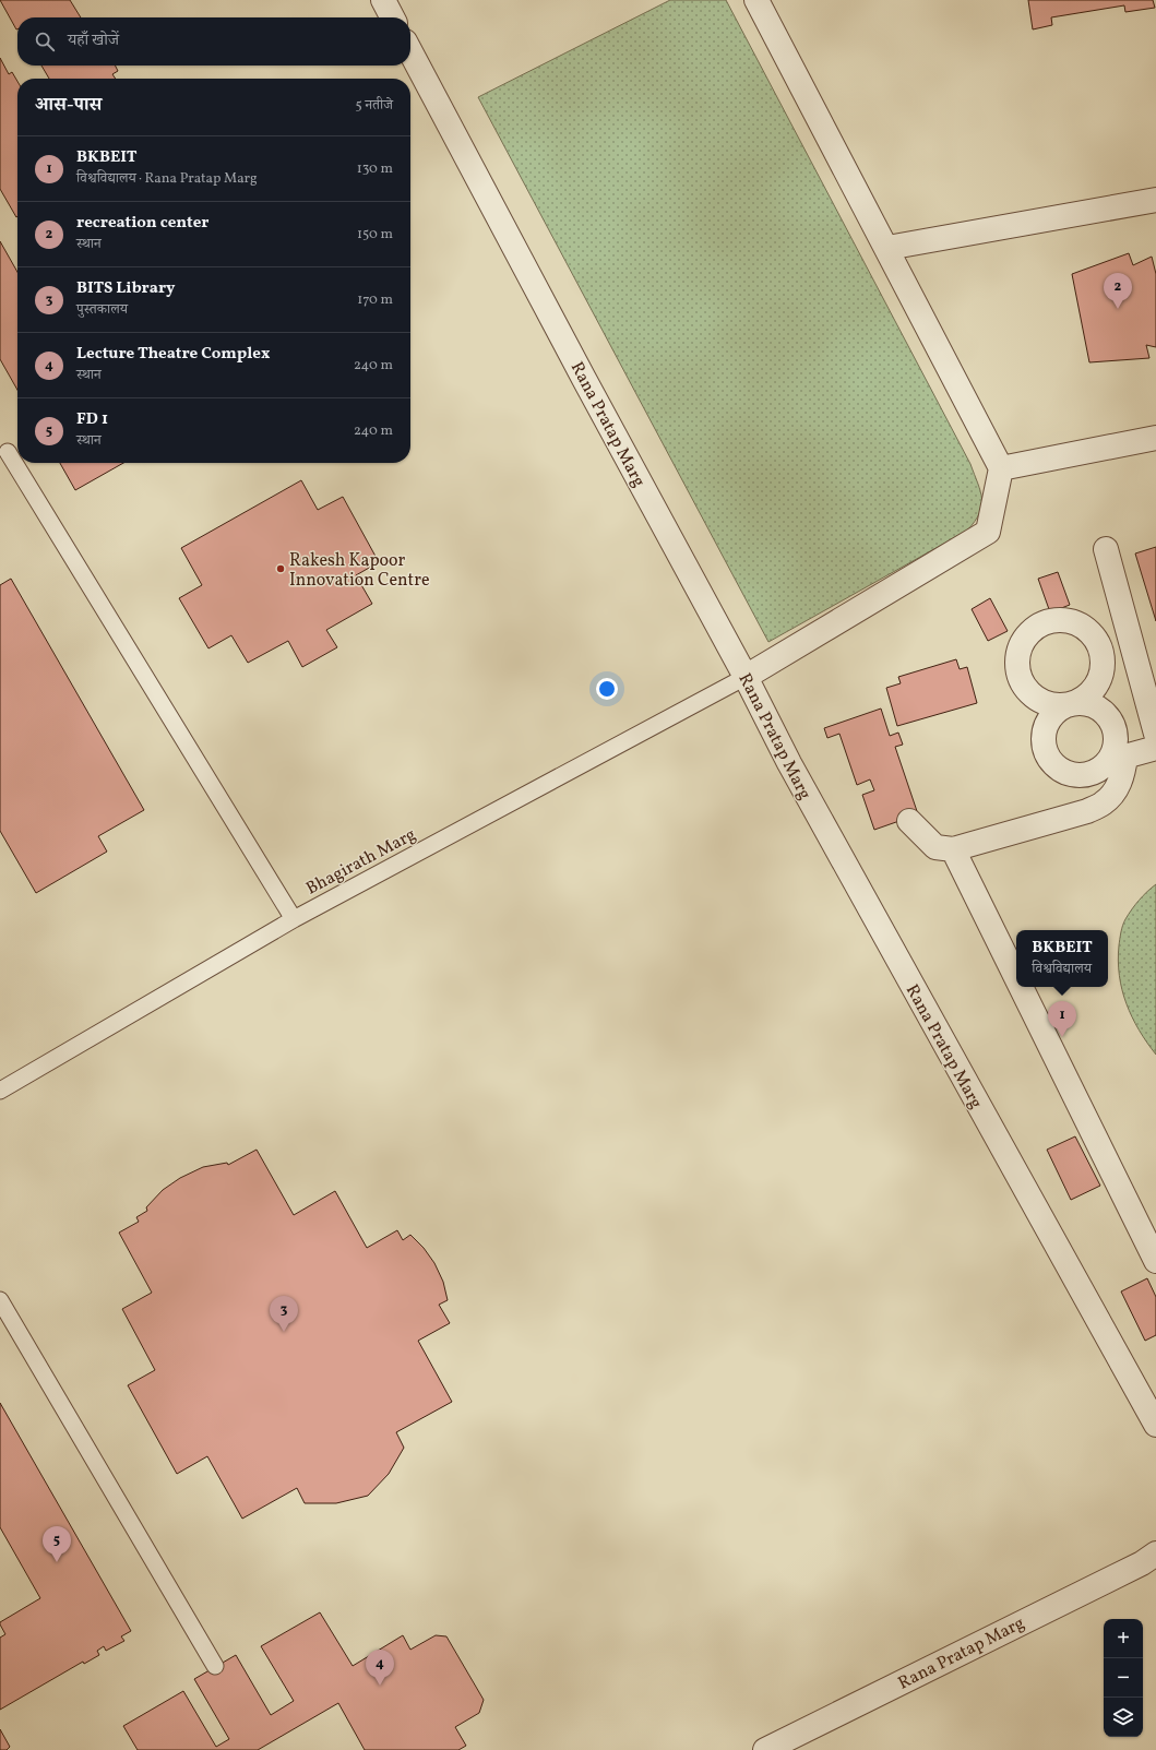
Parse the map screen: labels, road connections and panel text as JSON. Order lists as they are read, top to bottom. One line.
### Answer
{"streets":{"street":["Rana Pratap Marg"],"lane":["Bhagirath Marg"]},"crossings":[["Rana Pratap Marg","Bhagirath Marg"]],"places":["Rakesh Kapoor Innovation Centre"],"page":{"search":"यहाँ खोजें","heading":["आस-पास","5 नतीजे"],"list":[{"mark":"1","name":"BKBEIT","note":"विश्वविद्यालय · Rana Pratap Marg","value":"130 m"},{"mark":"2","name":"recreation center","note":"स्थान","value":"150 m"},{"mark":"3","name":"BITS Library","note":"पुस्तकालय","value":"170 m"},{"mark":"4","name":"Lecture Theatre Complex","note":"स्थान","value":"240 m"},{"mark":"5","name":"FD 1","note":"स्थान","value":"240 m"}],"pins":["2","1","3","5","4"],"popup":["BKBEIT","विश्वविद्यालय"],"map_buttons":["+","−"]}}
